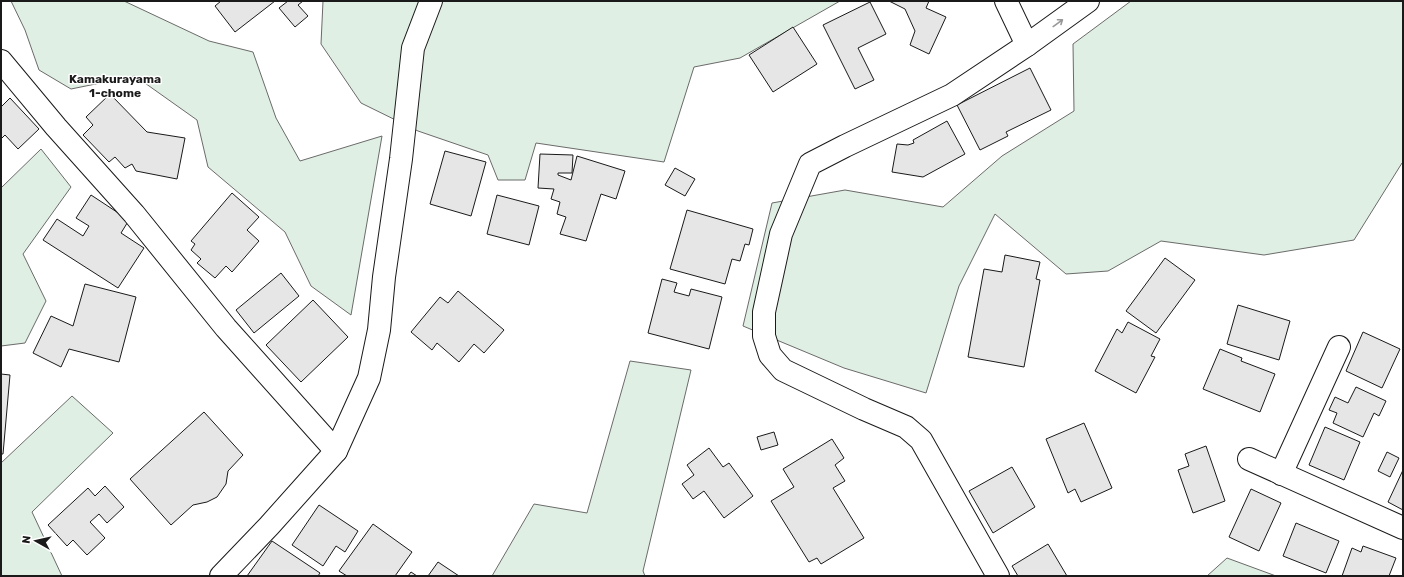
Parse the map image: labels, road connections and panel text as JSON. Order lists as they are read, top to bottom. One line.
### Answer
{"districts":["Kamakurayama 1-chome"],"north":"left"}
